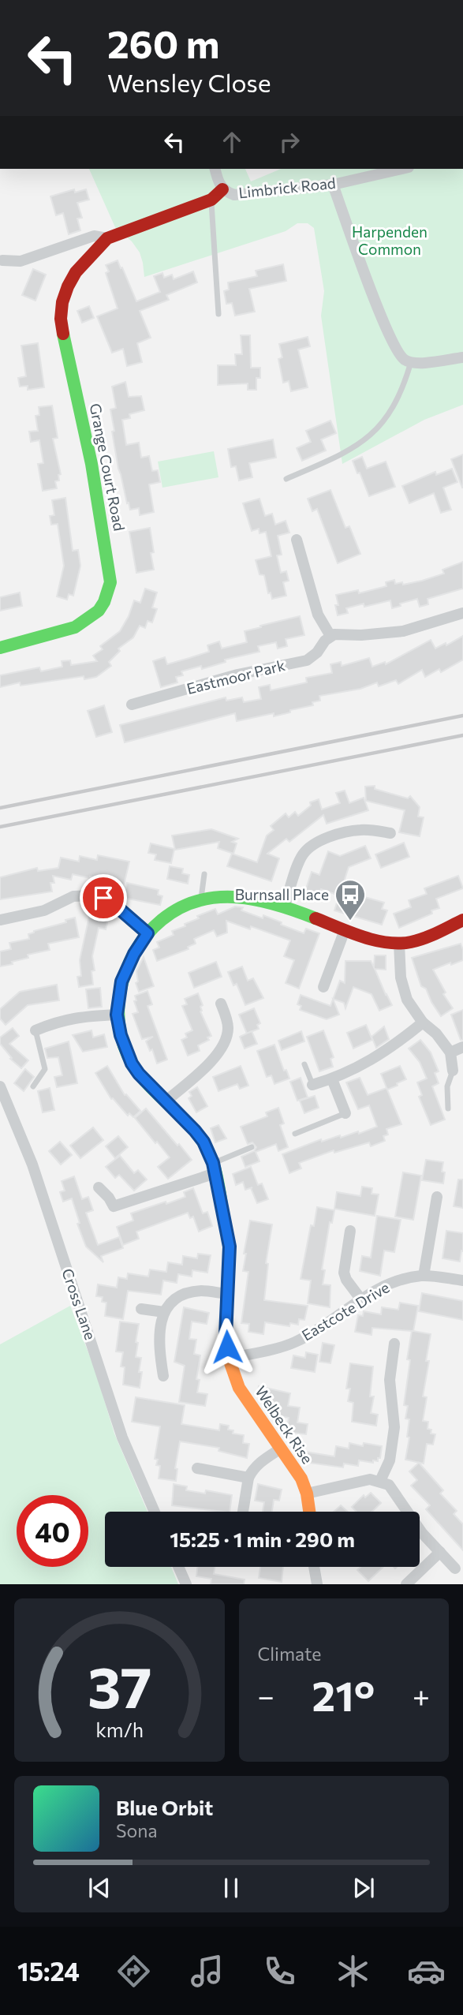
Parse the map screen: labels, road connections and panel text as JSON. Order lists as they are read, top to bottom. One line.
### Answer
{"streets":{"street":["Limbrick Road","Grange Court Road","Eastmoor Park","Cross Lane","Eastcote Drive","Welbeck Rise"]},"crossings":[["Eastcote Drive","Welbeck Rise"]],"parks":["Harpenden Common"],"places":{"bus stop":["Burnsall Place"]},"page":{"turn":["260 m","Wensley Close"],"limit":"40","trip":"15:25 · 1 min · 290 m","tile":"Climate","heat":["−","21°","+"],"song":["Blue Orbit","Sona"],"tabs":"15:24","gauge":["37","km/h"]}}
